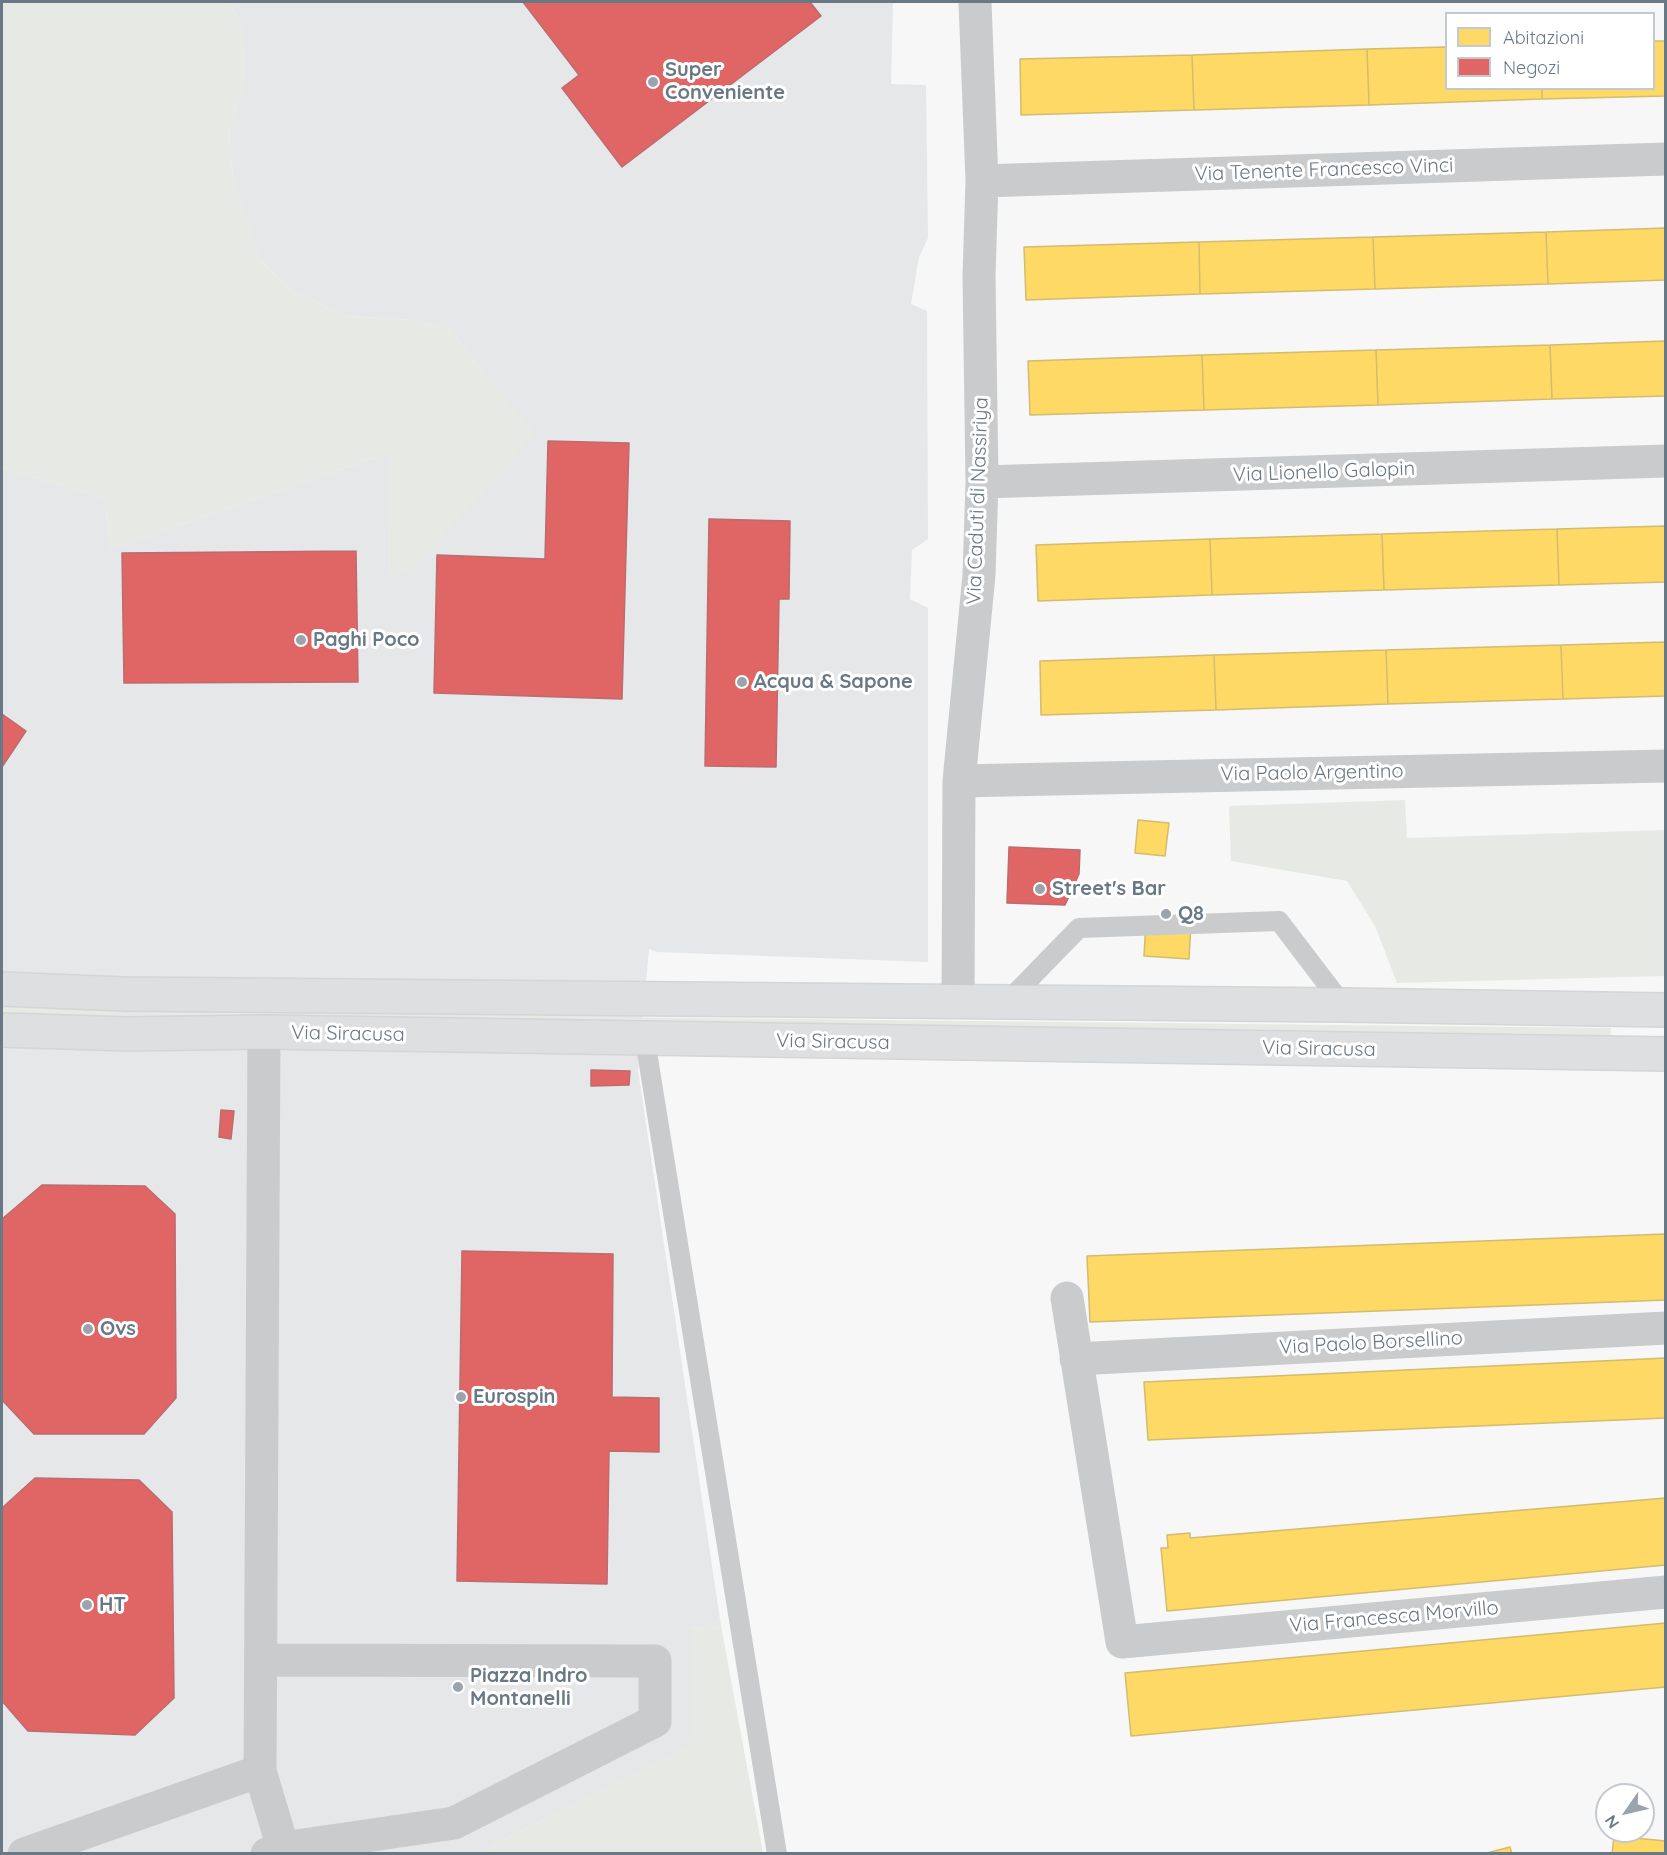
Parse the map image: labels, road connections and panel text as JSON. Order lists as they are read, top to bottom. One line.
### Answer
{"streets":{"main road":["Via Siracusa"],"street":["Via Tenente Francesco Vinci","Via Lionello Galopin","Via Caduti di Nassiriya","Via Paolo Argentino","Via Paolo Borsellino","Via Francesca Morvillo"]},"crossings":[["Via Tenente Francesco Vinci","Via Caduti di Nassiriya"],["Via Lionello Galopin","Via Caduti di Nassiriya"],["Via Caduti di Nassiriya","Via Paolo Argentino"],["Via Caduti di Nassiriya","Via Siracusa"],["Via Paolo Borsellino","Via Francesca Morvillo"]],"places":["Super Conveniente","Paghi Poco","Acqua & Sapone","Street's Bar","Q8","Ovs","Eurospin","HT","Piazza Indro Montanelli"],"legend":["Abitazioni","Negozi"],"north":"bottom left"}
